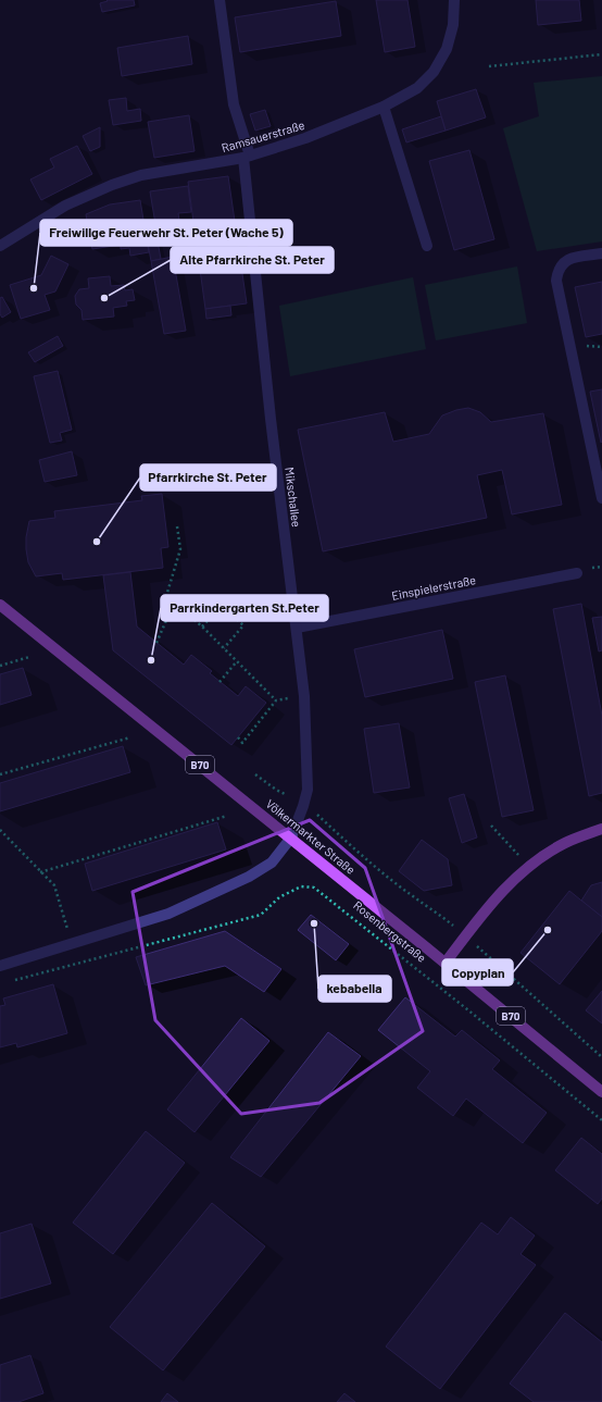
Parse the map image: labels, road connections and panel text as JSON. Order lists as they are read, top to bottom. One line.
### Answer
{"streets":{"main road":["B70","Völkermarkter Straße"],"street":["Ramsauerstraße","Mikschallee","Einspielerstraße"],"path":["Rosenbergstraße"]},"crossings":[["Ramsauerstraße","Mikschallee"],["Mikschallee","Einspielerstraße"],["Mikschallee","Völkermarkter Straße"]],"places":["Freiwillge Feuerwehr St. Peter (Wache 5)","Alte Pfarrkirche St. Peter","Pfarrkirche St. Peter","Parrkindergarten St.Peter","kebabella","Copyplan"]}
